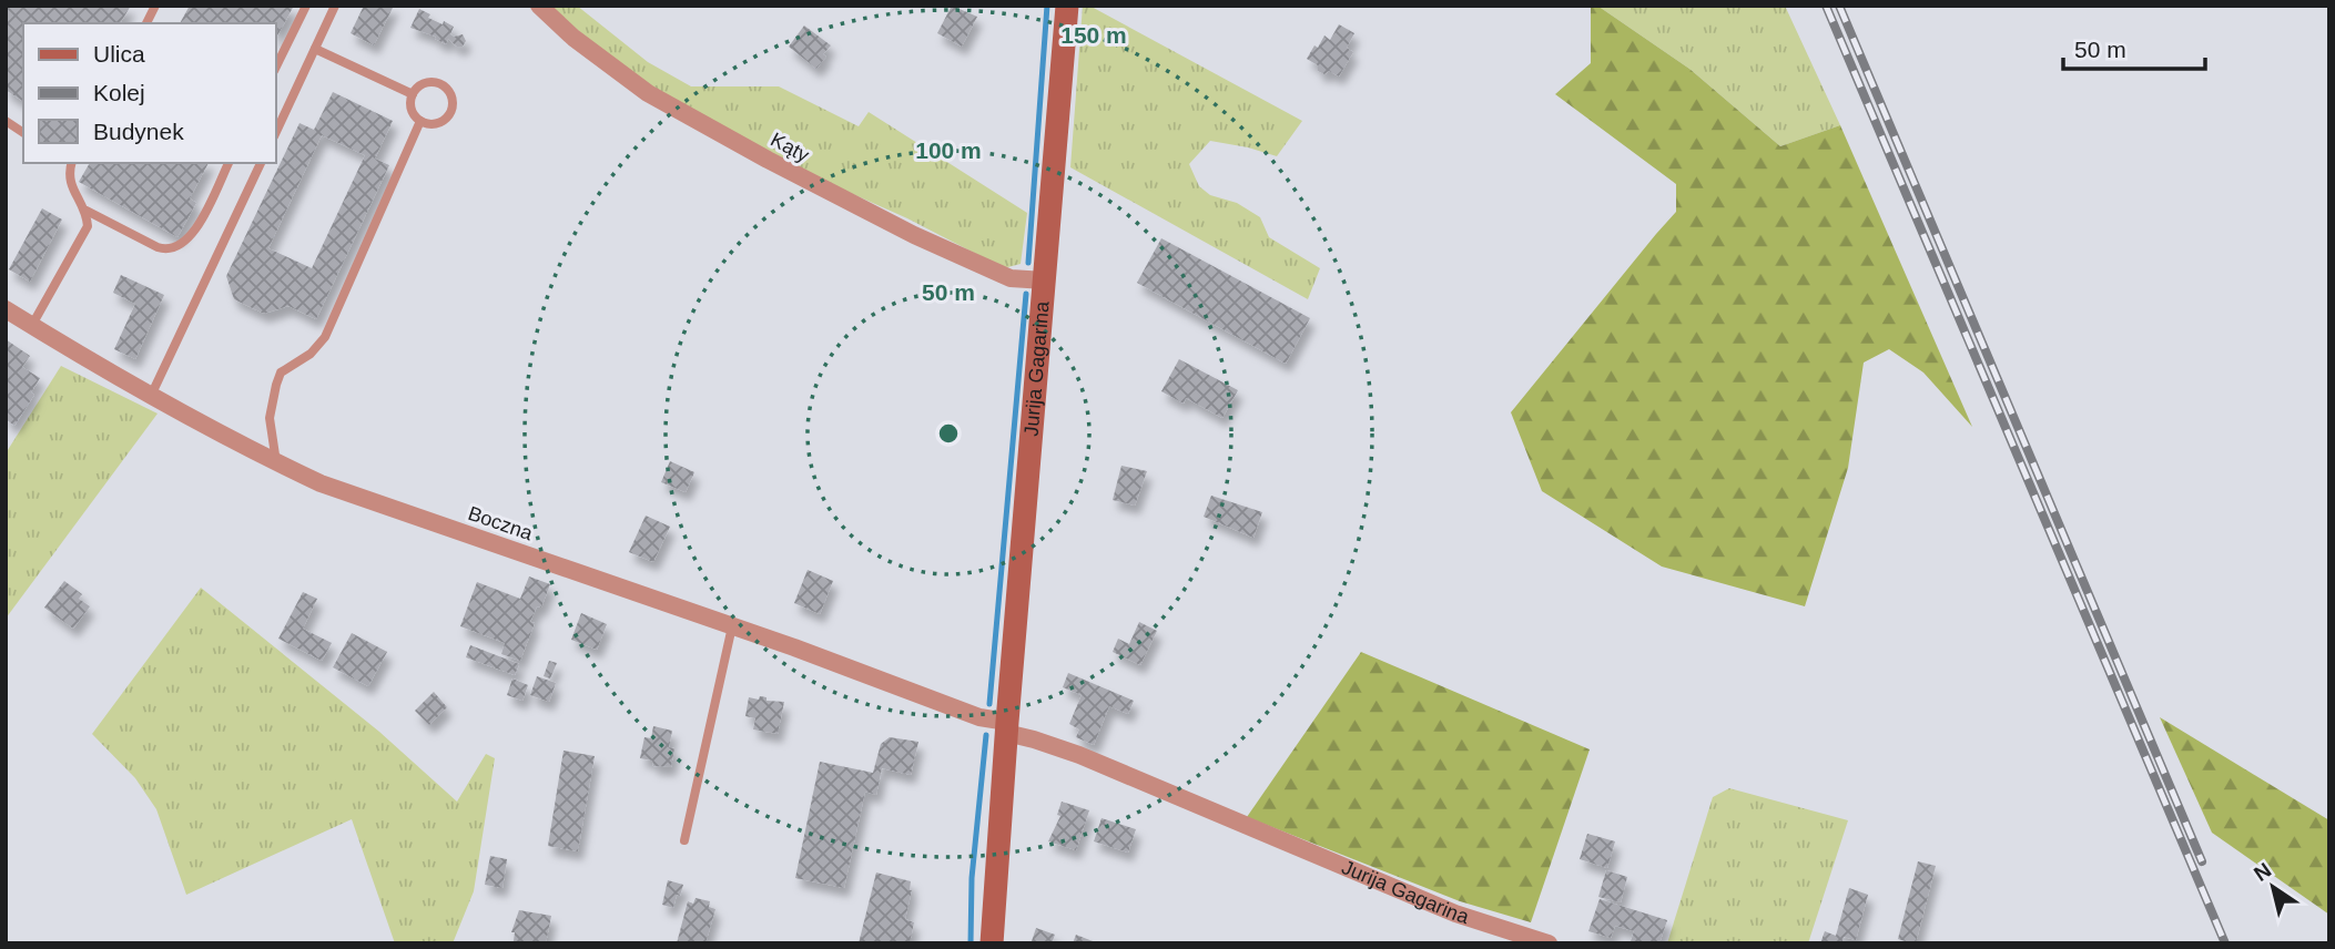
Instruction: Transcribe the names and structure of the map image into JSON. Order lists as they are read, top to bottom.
{
  "streets": {
    "street": ["Kąty", "Jurija Gagarina", "Boczna"]
  },
  "crossings": [
    ["Kąty", "Jurija Gagarina"],
    ["Jurija Gagarina", "Boczna"]
  ],
  "legend": ["Ulica", "Kolej", "Budynek"],
  "scale_bar": "50 m",
  "north": "top left",
  "rings": ["150 m", "100 m", "50 m"]
}
